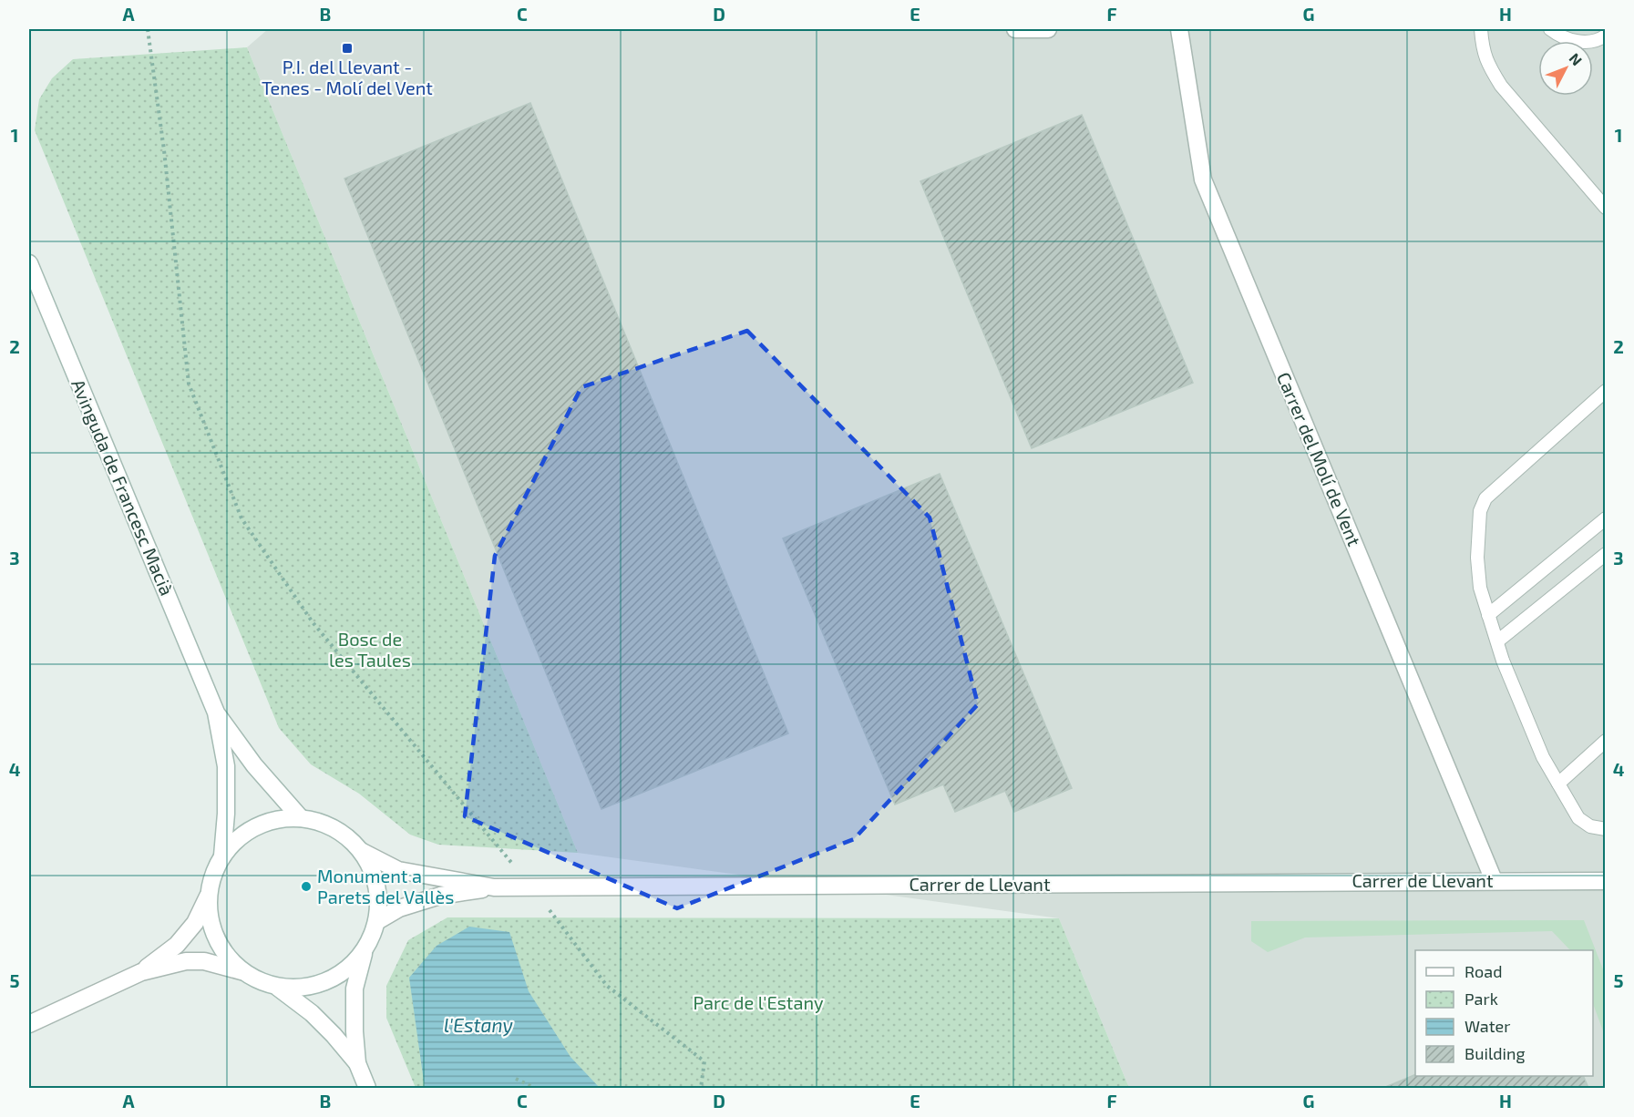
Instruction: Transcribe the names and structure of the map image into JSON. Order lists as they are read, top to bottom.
{
  "streets": {
    "street": ["Carrer del Molí de Vent", "Avinguda de Francesc Macià", "Carrer de Llevant"]
  },
  "crossings": [
    ["Carrer del Molí de Vent", "Carrer de Llevant"]
  ],
  "water": ["l'Estany"],
  "parks": ["Bosc de les Taules", "Parc de l'Estany"],
  "places": {
    "transit": ["P.I. del Llevant - Tenes - Molí del Vent"],
    "other": ["Monument a Parets del Vallès"]
  },
  "legend": [
    "Road",
    "Park",
    "Water",
    "Building"
  ],
  "north": "top right",
  "grid": {
    "columns": [
      "A",
      "B",
      "C",
      "D",
      "E",
      "F",
      "G",
      "H"
    ],
    "rows": [
      "1",
      "2",
      "3",
      "4",
      "5"
    ]
  }
}
